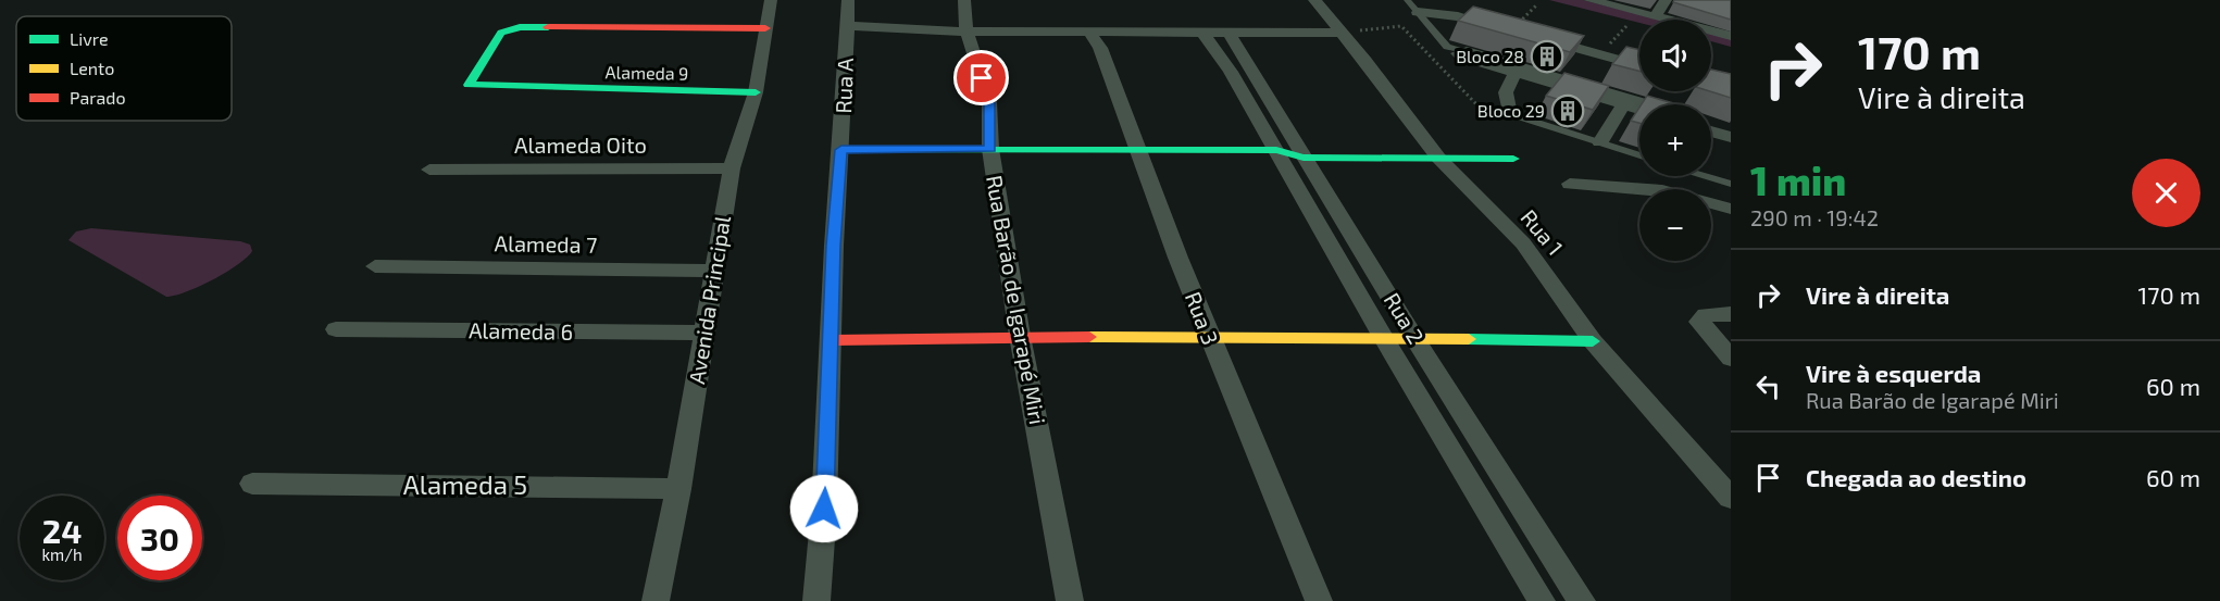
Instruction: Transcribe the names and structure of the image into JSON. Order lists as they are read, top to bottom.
{
  "streets": {
    "street": [
      "Alameda 9",
      "Rua A",
      "Alameda Oito",
      "Rua 1",
      "Alameda 7",
      "Avenida Principal",
      "Rua Barão de Igarapé Miri",
      "Rua 3",
      "Rua 2",
      "Alameda 6",
      "Alameda 5"
    ]
  },
  "crossings": [
    ["Alameda 9", "Avenida Principal"],
    ["Alameda Oito", "Avenida Principal"],
    ["Alameda 7", "Avenida Principal"],
    ["Avenida Principal", "Alameda 6"],
    ["Avenida Principal", "Alameda 5"]
  ],
  "places": {
    "building": ["Bloco 28", "Bloco 29"]
  },
  "legend": ["Livre", "Lento", "Parado"],
  "page": {
    "turn": ["170 m", "Vire à direita"],
    "map_buttons": ["+", "−"],
    "heading": ["1 min", "290 m · 19:42"],
    "list": [
      {
        "name": "Vire à direita",
        "value": "170 m"
      },
      {
        "name": "Vire à esquerda",
        "note": "Rua Barão de Igarapé Miri",
        "value": "60 m"
      },
      {
        "name": "Chegada ao destino",
        "value": "60 m"
      }
    ],
    "speed": "24 km/h",
    "limit": "30"
  }
}
